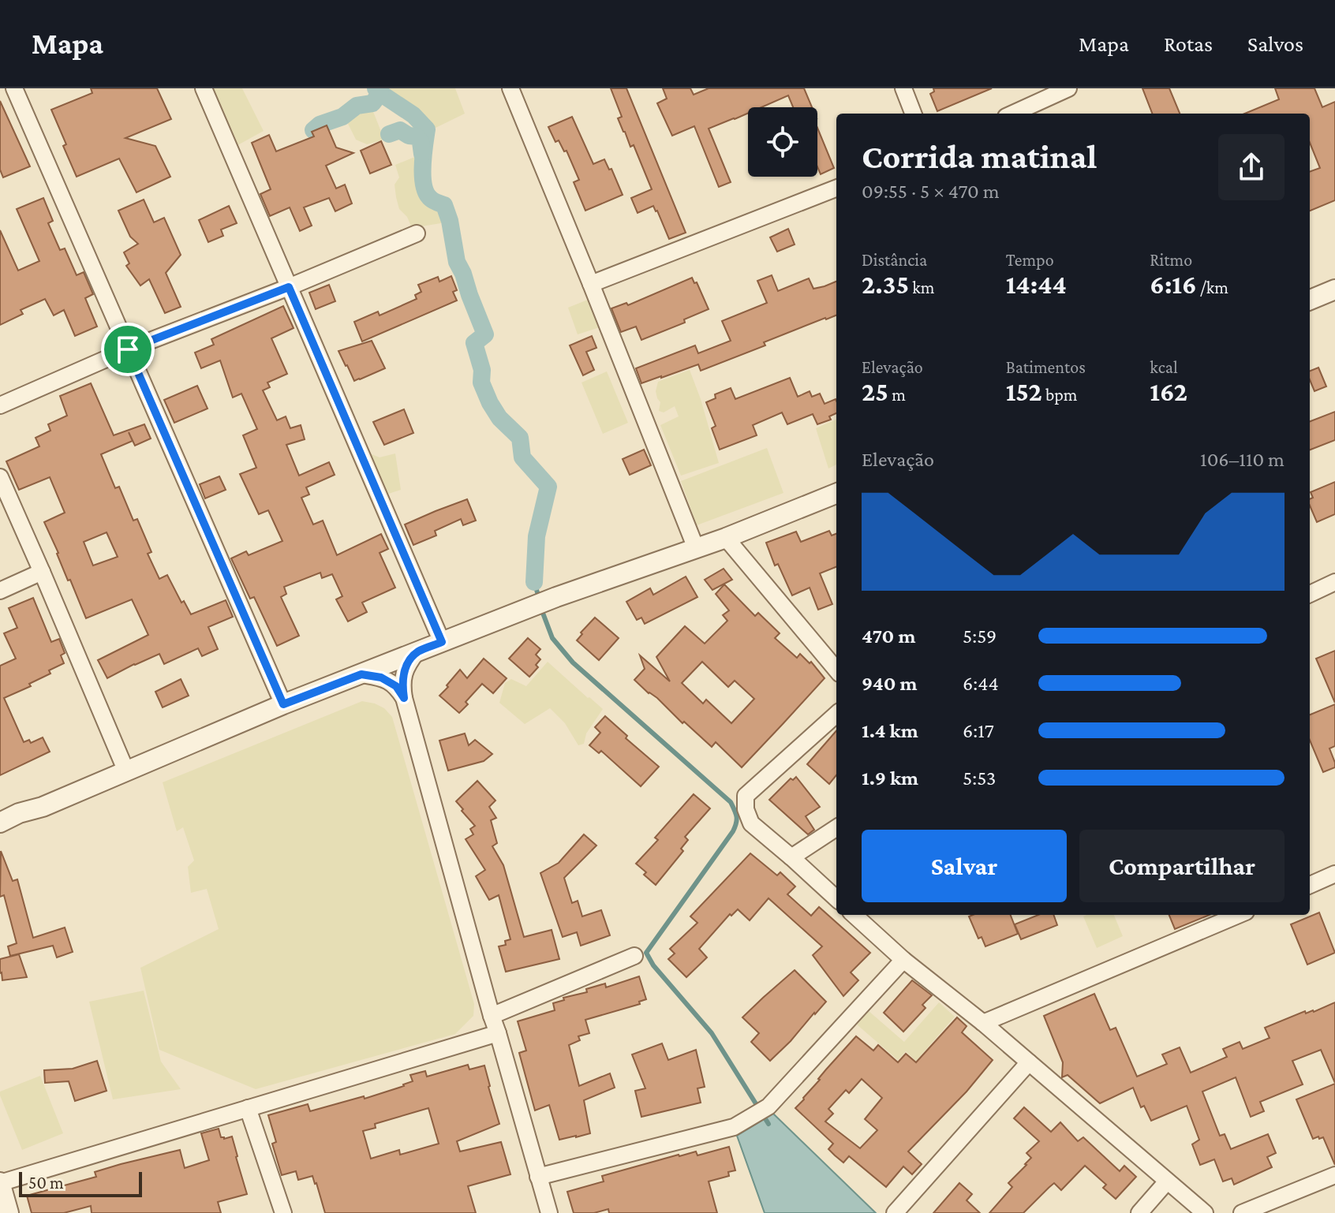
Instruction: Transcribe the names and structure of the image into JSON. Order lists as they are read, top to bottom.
{
  "scale_bar": "50 m",
  "page": {
    "header": "Mapa",
    "nav": ["Mapa", "Rotas", "Salvos"],
    "heading": ["Corrida matinal", "09:55 · 5 × 470 m"],
    "stats": [
      ["Distância", "2.35 km"],
      ["Tempo", "14:44"],
      ["Ritmo", "6:16 /km"],
      ["Elevação", "25 m"],
      ["Batimentos", "152 bpm"],
      ["kcal", "162"]
    ],
    "chart": ["Elevação", "106–110 m"],
    "list": [
      {
        "name": "470 m",
        "note": "5:59"
      },
      {
        "name": "940 m",
        "note": "6:44"
      },
      {
        "name": "1.4 km",
        "note": "6:17"
      },
      {
        "name": "1.9 km",
        "note": "5:53"
      }
    ],
    "buttons": ["Salvar", "Compartilhar"],
    "scale": "50 m"
  }
}
